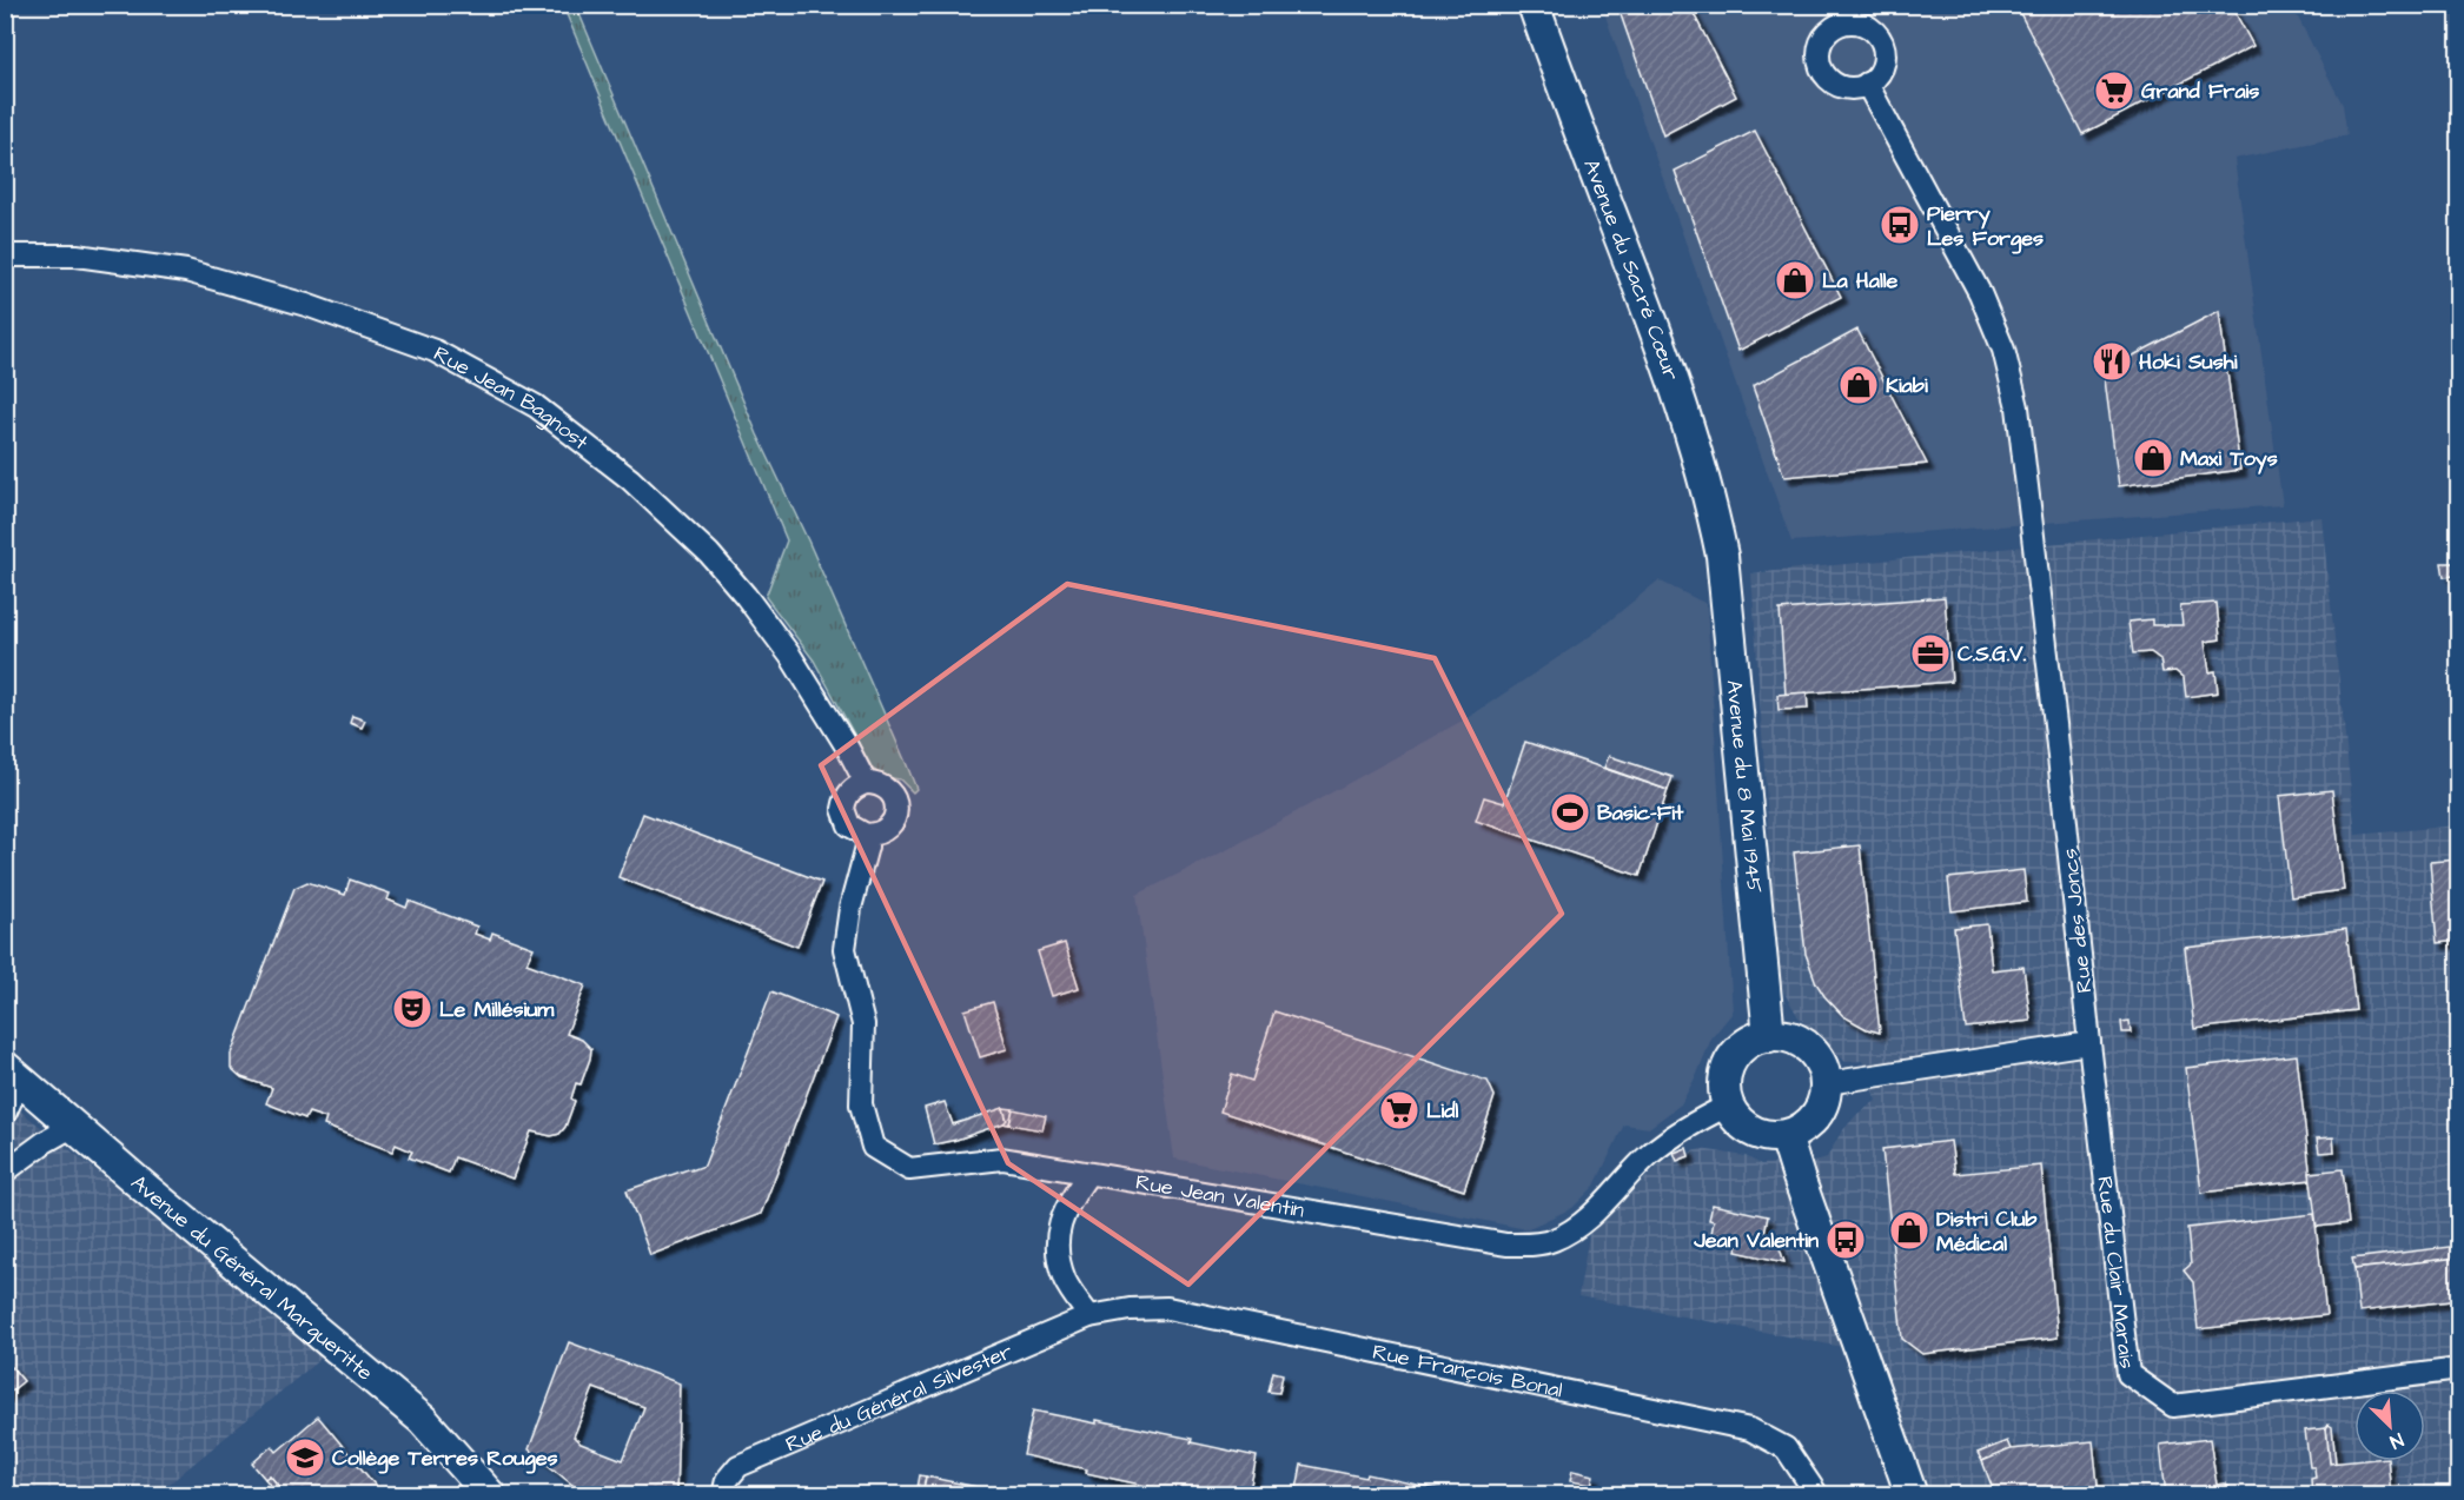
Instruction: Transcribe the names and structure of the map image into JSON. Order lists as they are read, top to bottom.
{
  "streets": {
    "main road": ["Avenue du Sacré Cœur", "Avenue du 8 Mai 1945", "Avenue du Général Margueritte"],
    "street": [
      "Rue Jean Bagnost",
      "Rue des Joncs",
      "Rue Jean Valentin",
      "Rue du Clair Marais",
      "Rue François Bonal",
      "Rue du Général Silvester"
    ]
  },
  "crossings": [
    ["Avenue du Sacré Cœur", "Avenue du 8 Mai 1945"],
    ["Rue Jean Bagnost", "Rue Jean Valentin"],
    ["Avenue du 8 Mai 1945", "Rue Jean Valentin"],
    ["Rue des Joncs", "Rue du Clair Marais"],
    ["Rue François Bonal", "Rue du Général Silvester"]
  ],
  "places": {
    "supermarket": ["Grand Frais", "Lidl"],
    "bus stop": ["Pierry Les Forges", "Jean Valentin"],
    "shop": [
      "La Halle",
      "Kiabi",
      "Maxi Toys",
      "Distri Club Médical"
    ],
    "restaurant": ["Hoki Sushi"],
    "office": ["C.S.G.V."],
    "sports": ["Basic-Fit"],
    "theatre": ["Le Millésium"],
    "school or university": ["Collège Terres Rouges"]
  },
  "north": "bottom right"
}
